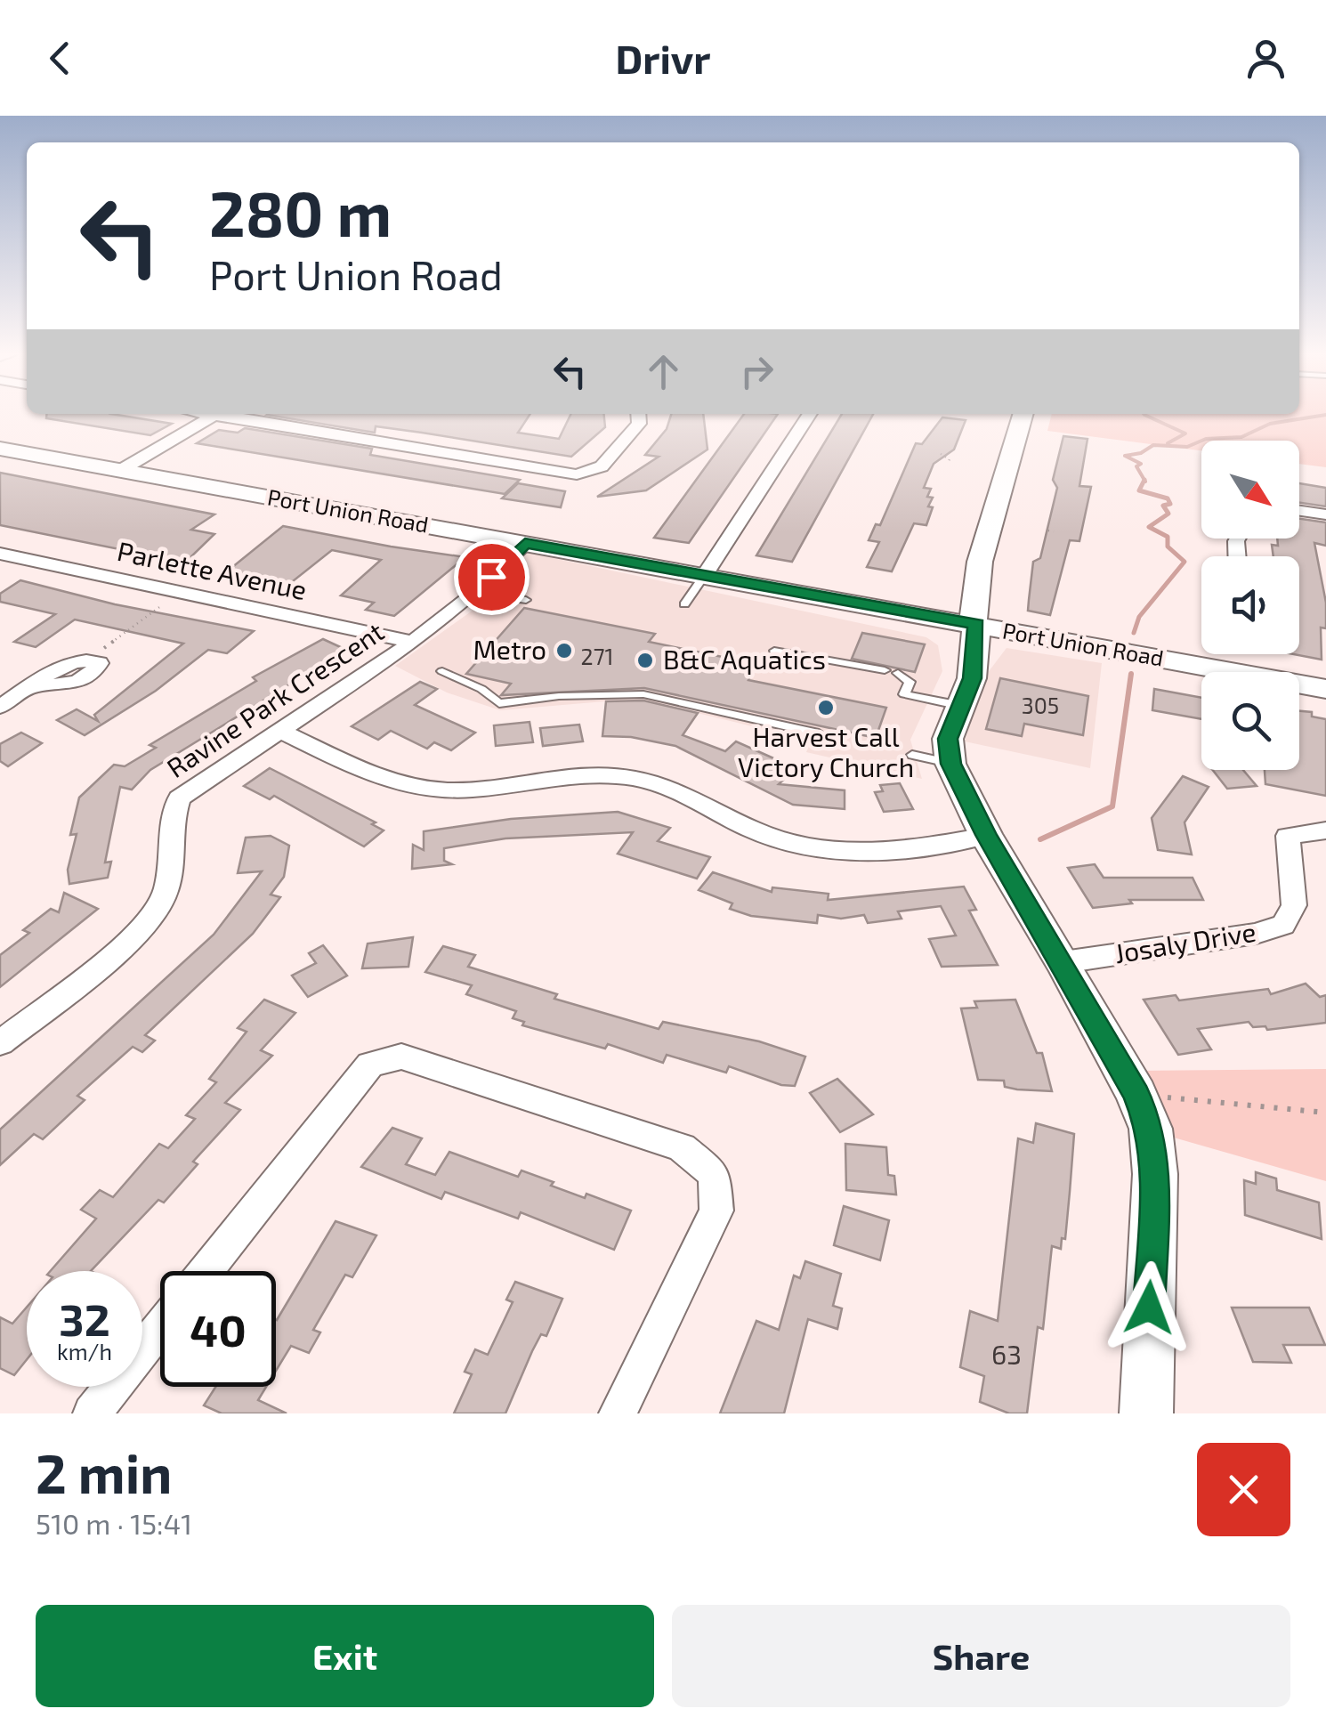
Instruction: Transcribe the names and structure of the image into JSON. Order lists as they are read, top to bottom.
{
  "streets": {
    "main road": ["Port Union Road"],
    "street": ["Parlette Avenue", "Ravine Park Crescent", "Josaly Drive"]
  },
  "crossings": [
    ["Port Union Road", "Ravine Park Crescent"],
    ["Parlette Avenue", "Ravine Park Crescent"]
  ],
  "places": ["Metro", "B&C Aquatics", "Harvest Call Victory Church"],
  "house_numbers": ["271", "305", "63"],
  "north": "bottom right",
  "page": {
    "header": "Drivr",
    "turn": ["280 m", "Port Union Road"],
    "speed": "32 km/h",
    "limit": "40",
    "heading": ["2 min", "510 m · 15:41"],
    "buttons": ["Exit", "Share"]
  }
}
